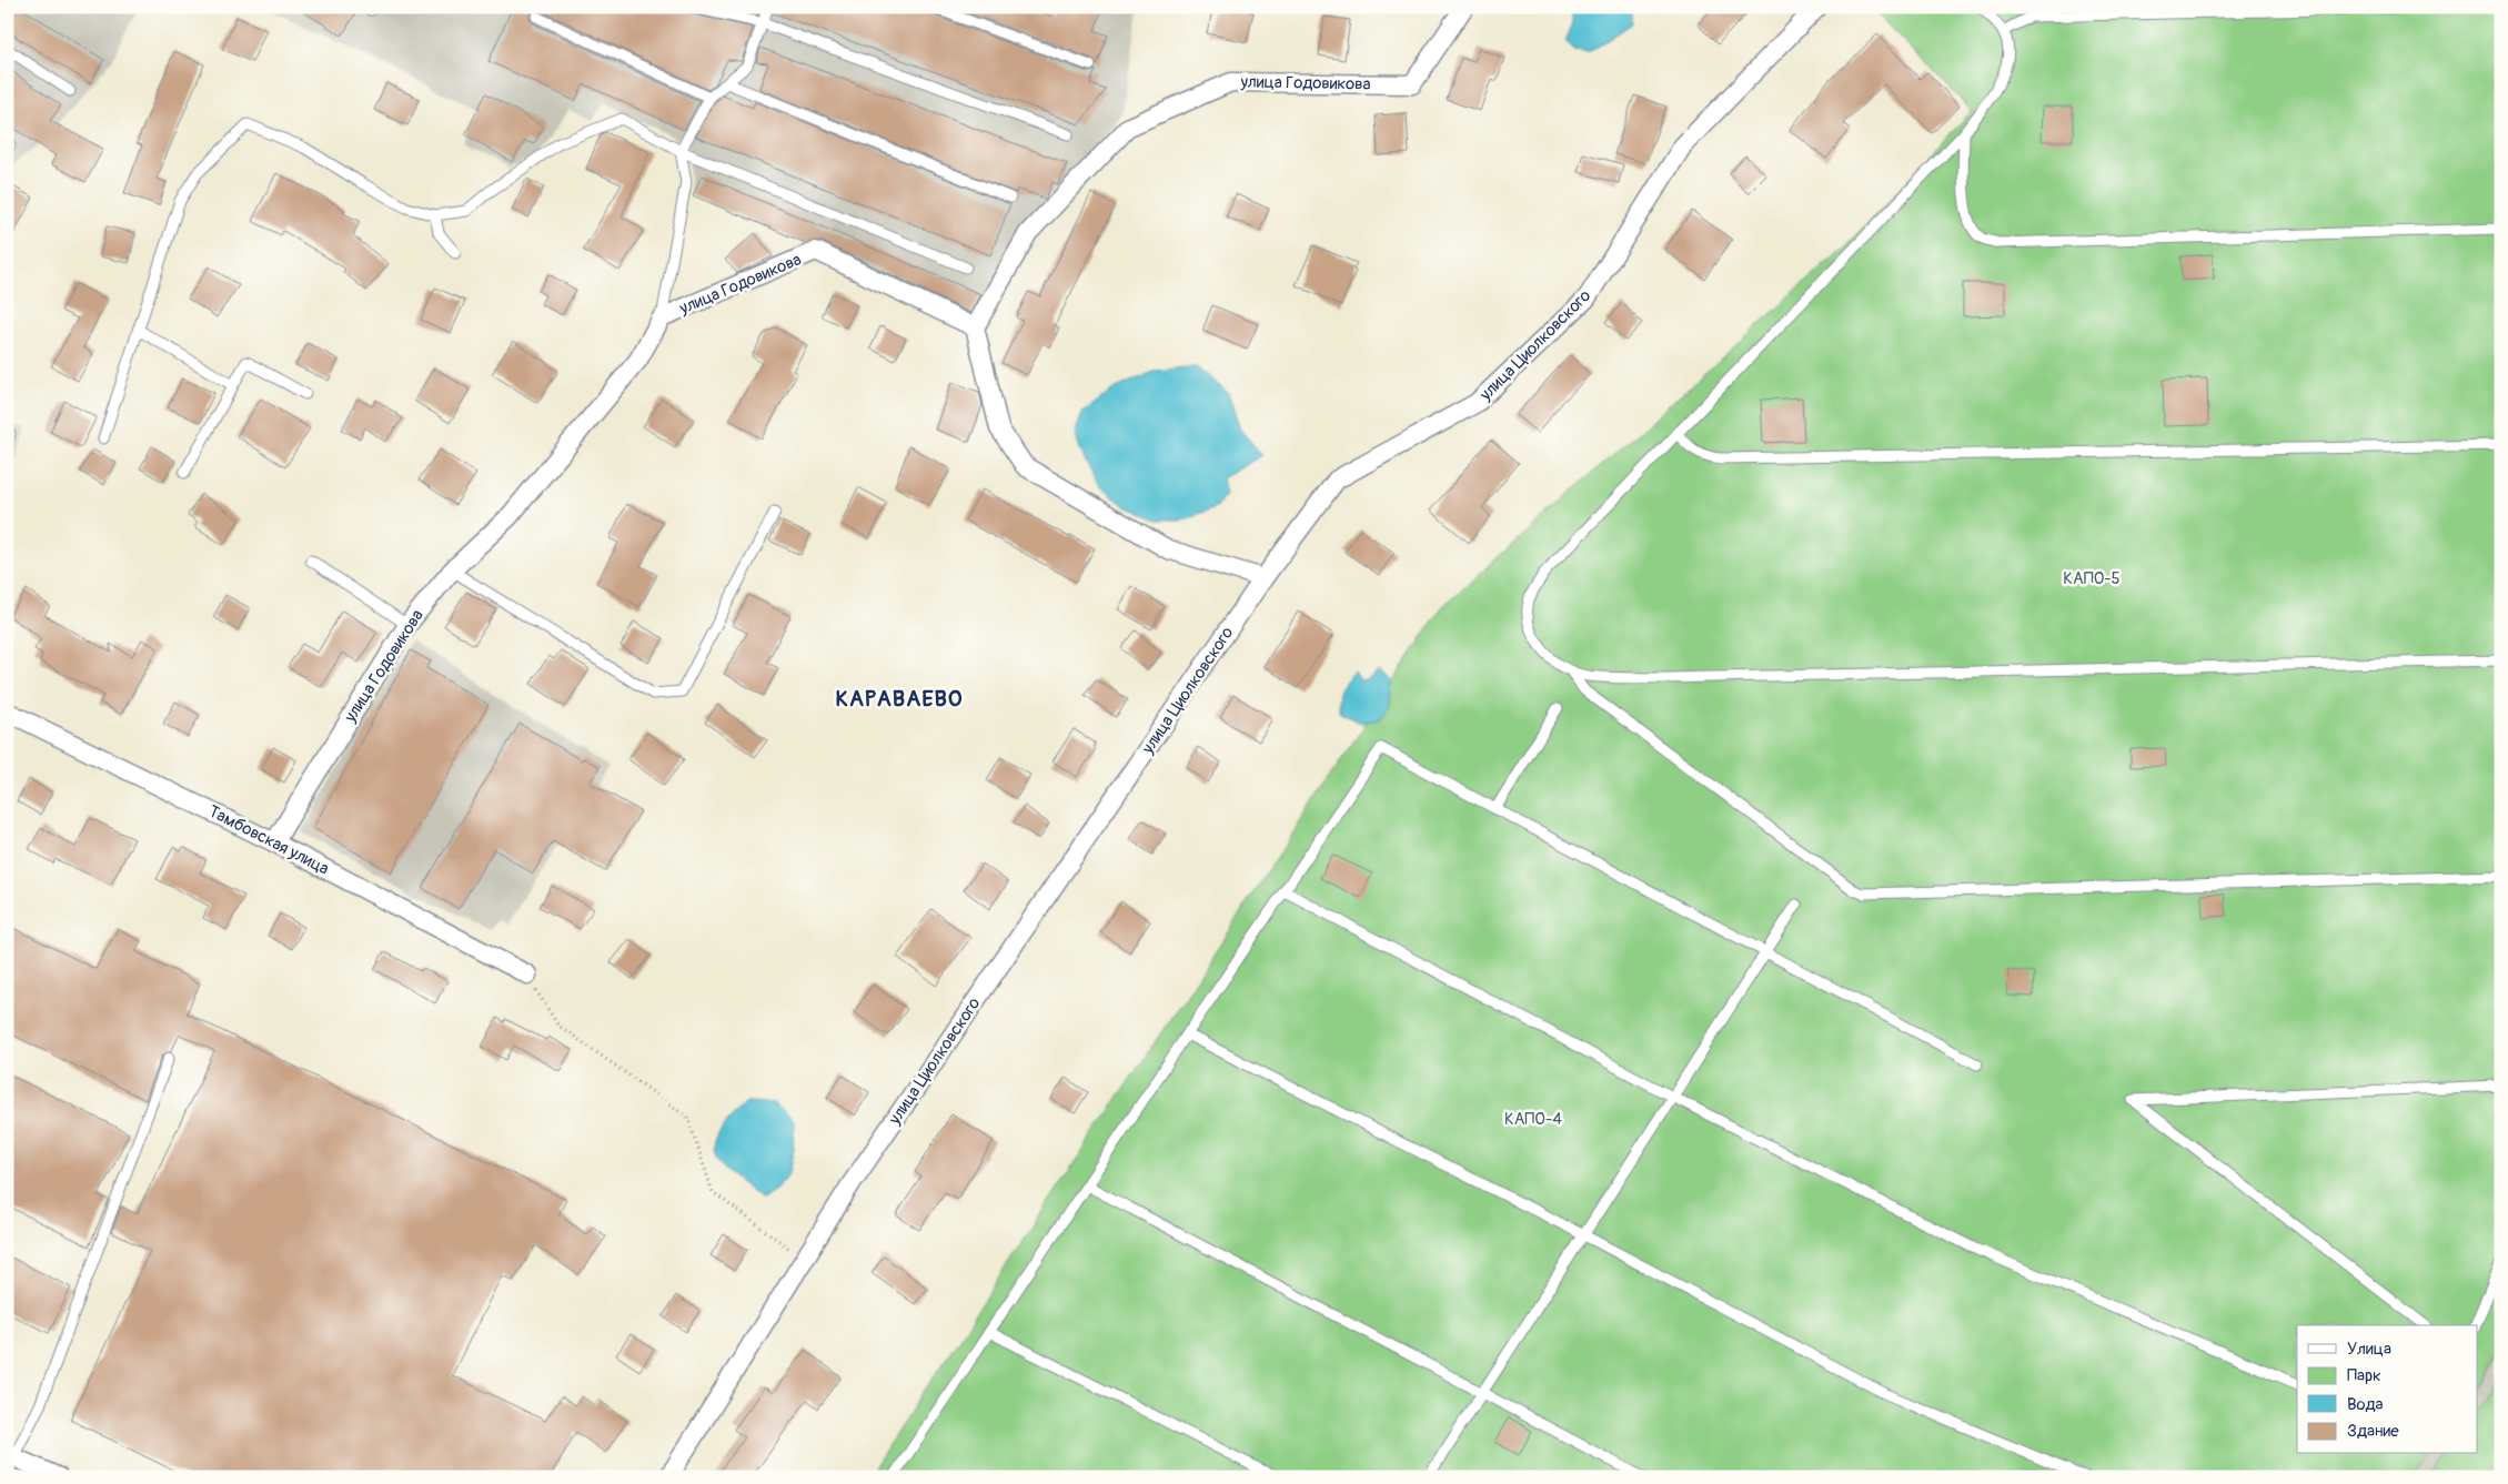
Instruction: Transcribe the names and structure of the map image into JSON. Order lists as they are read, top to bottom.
{
  "streets": {
    "street": ["улица Годовикова", "улица Циолковского", "Тамбовская улица"]
  },
  "crossings": [
    ["улица Годовикова", "Тамбовская улица"]
  ],
  "districts": ["КАРАВАЕВО"],
  "parks": ["КАПО-5", "КАПО-4"],
  "legend": [
    "Улица",
    "Парк",
    "Вода",
    "Здание"
  ]
}
